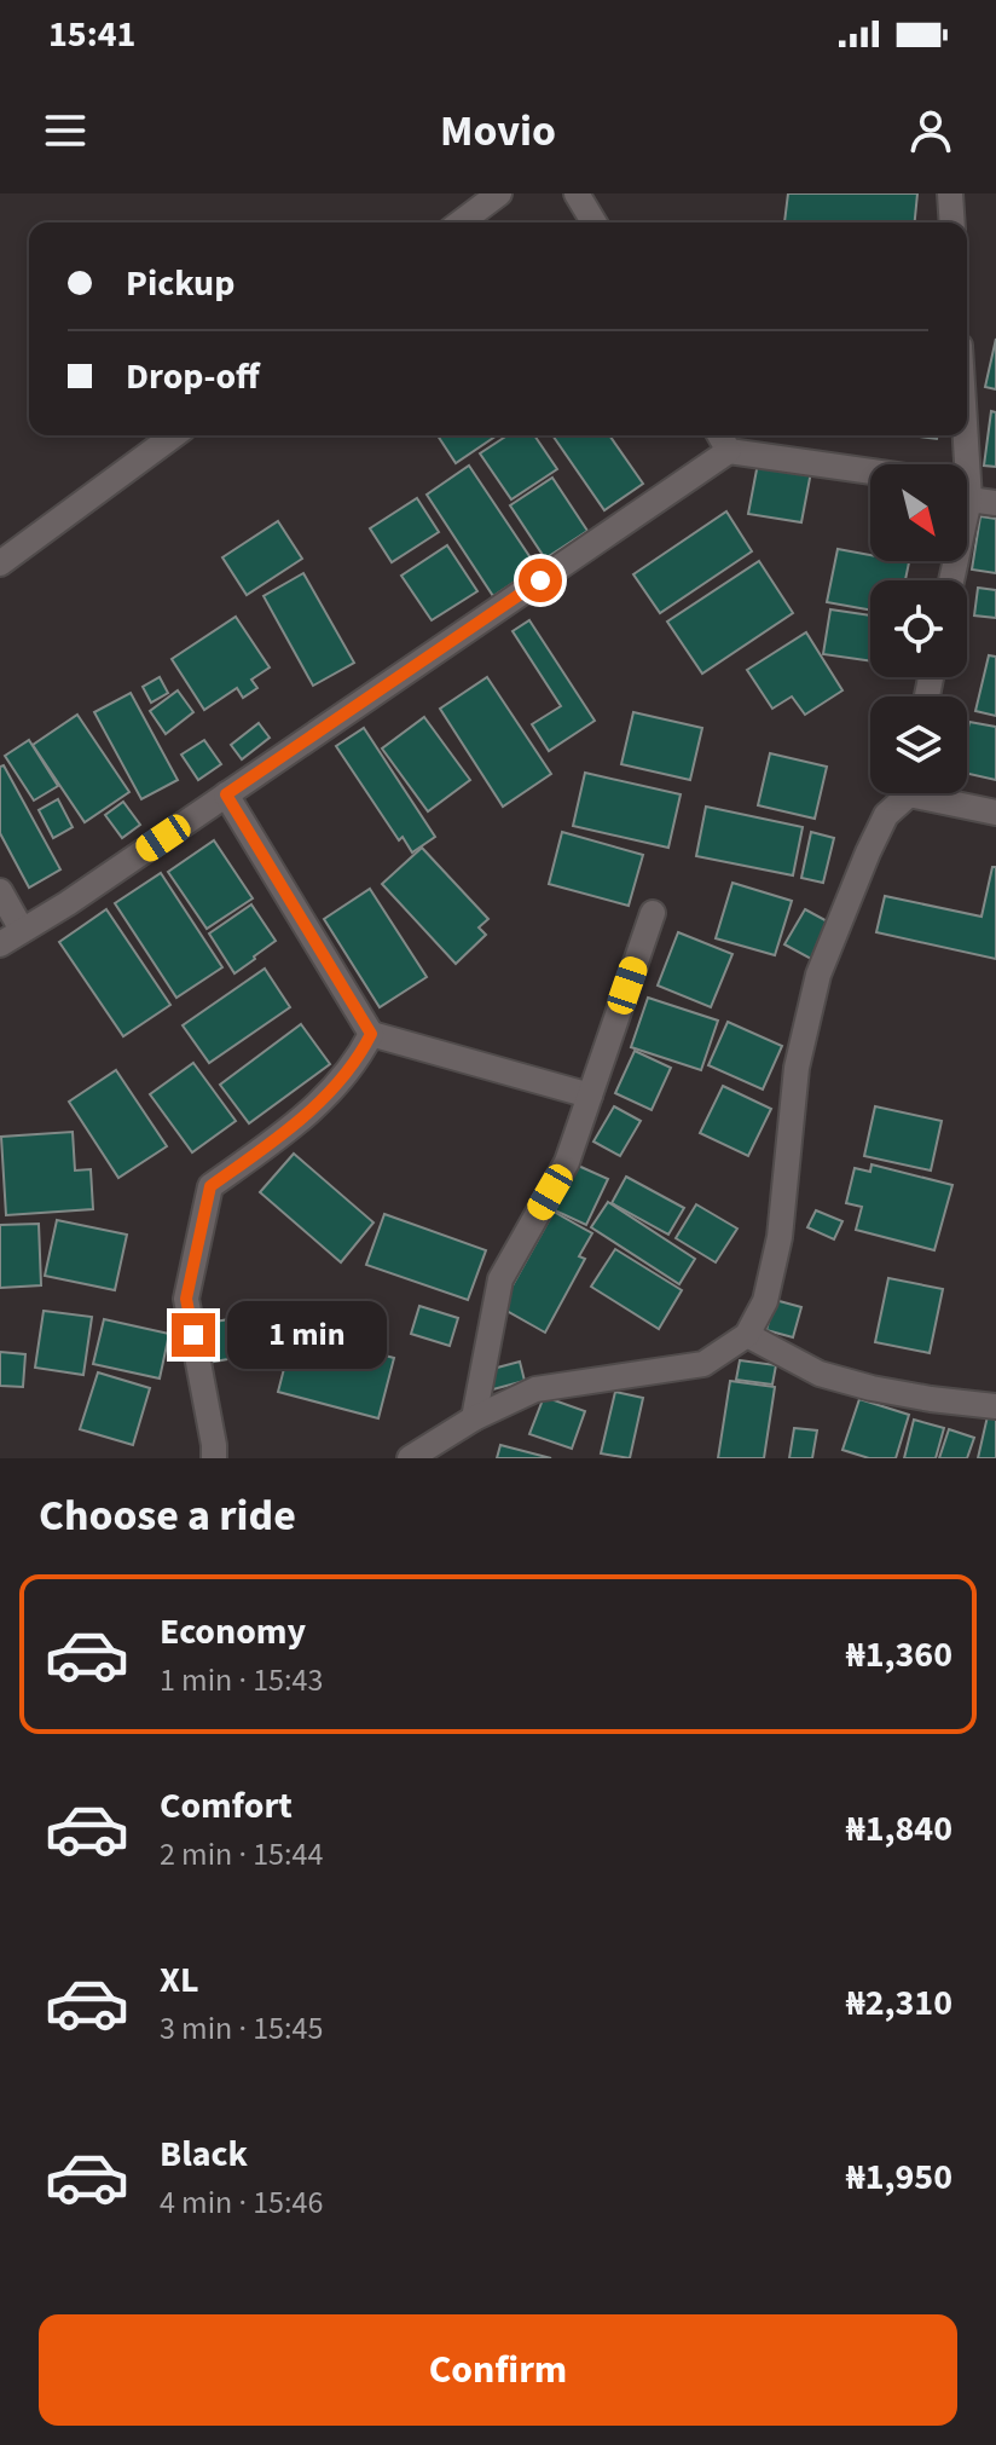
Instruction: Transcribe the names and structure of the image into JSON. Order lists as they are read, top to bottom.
{
  "north": "bottom right",
  "page": {
    "status": "15:41",
    "header": "Movio",
    "banner": ["Pickup", "Drop-off"],
    "bubble": "1 min",
    "heading": "Choose a ride",
    "list": [
      {
        "name": "Economy",
        "note": "1 min · 15:43",
        "value": "₦1,360"
      },
      {
        "name": "Comfort",
        "note": "2 min · 15:44",
        "value": "₦1,840"
      },
      {
        "name": "XL",
        "note": "3 min · 15:45",
        "value": "₦2,310"
      },
      {
        "name": "Black",
        "note": "4 min · 15:46",
        "value": "₦1,950"
      }
    ],
    "buttons": "Confirm"
  }
}
